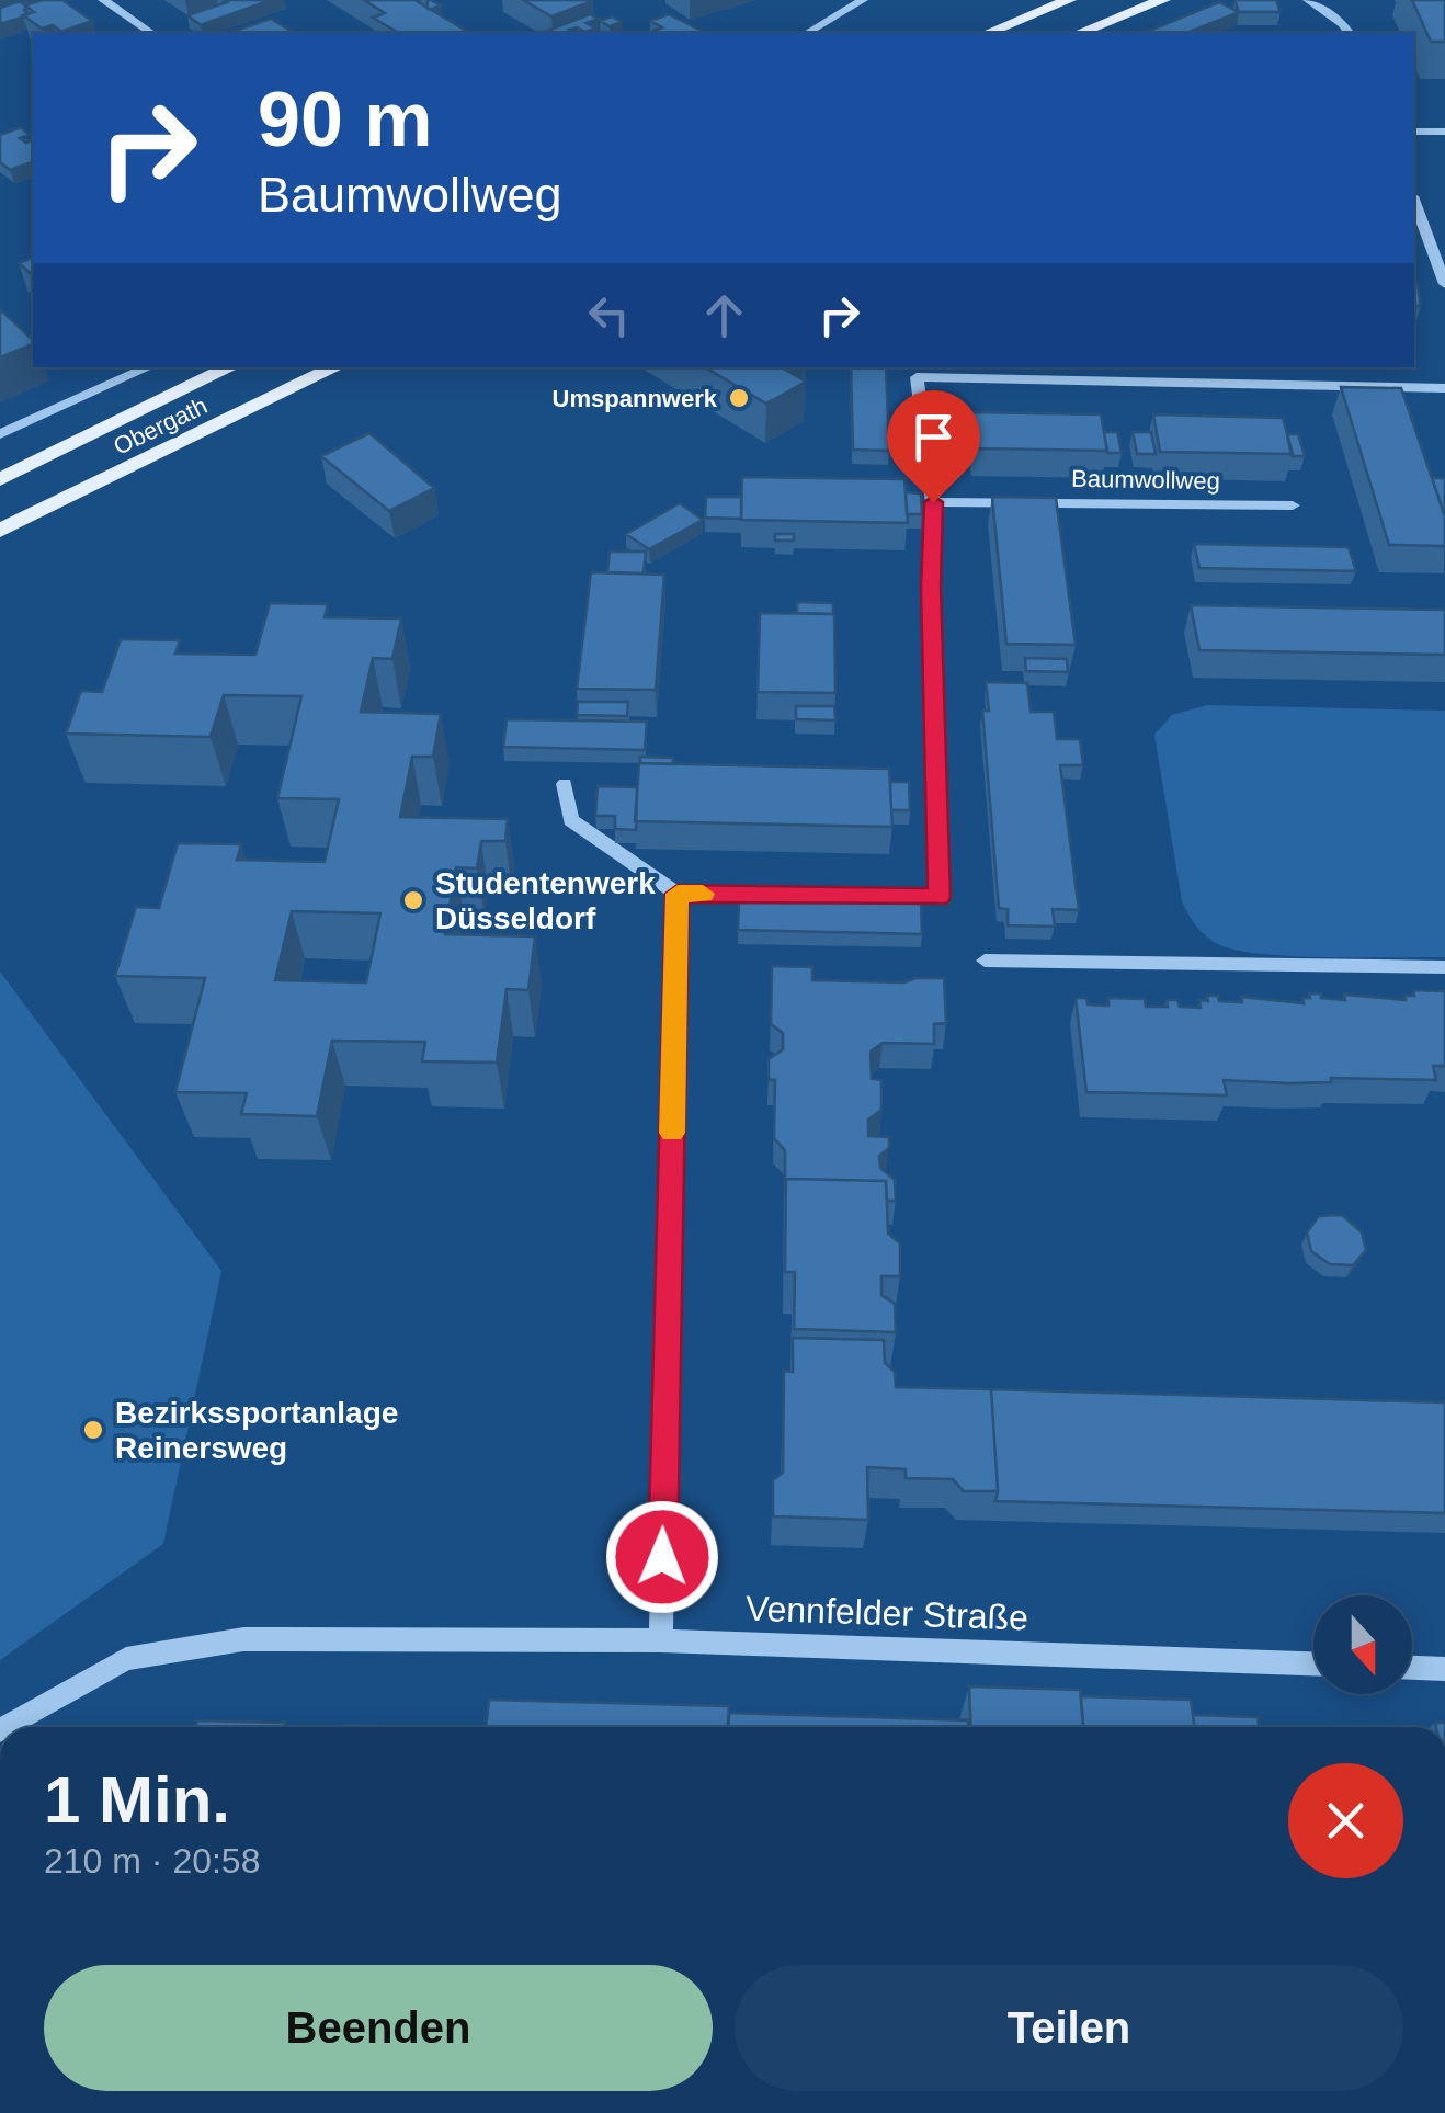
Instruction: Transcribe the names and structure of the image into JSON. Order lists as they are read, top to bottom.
{
  "streets": {
    "main road": ["Obergath"],
    "street": ["Baumwollweg", "Vennfelder Straße"]
  },
  "places": ["Umspannwerk", "Studentenwerk Düsseldorf", "Bezirkssportanlage Reinersweg"],
  "north": "bottom",
  "page": {
    "turn": ["90 m", "Baumwollweg"],
    "heading": ["1 Min.", "210 m · 20:58"],
    "buttons": ["Beenden", "Teilen"]
  }
}
